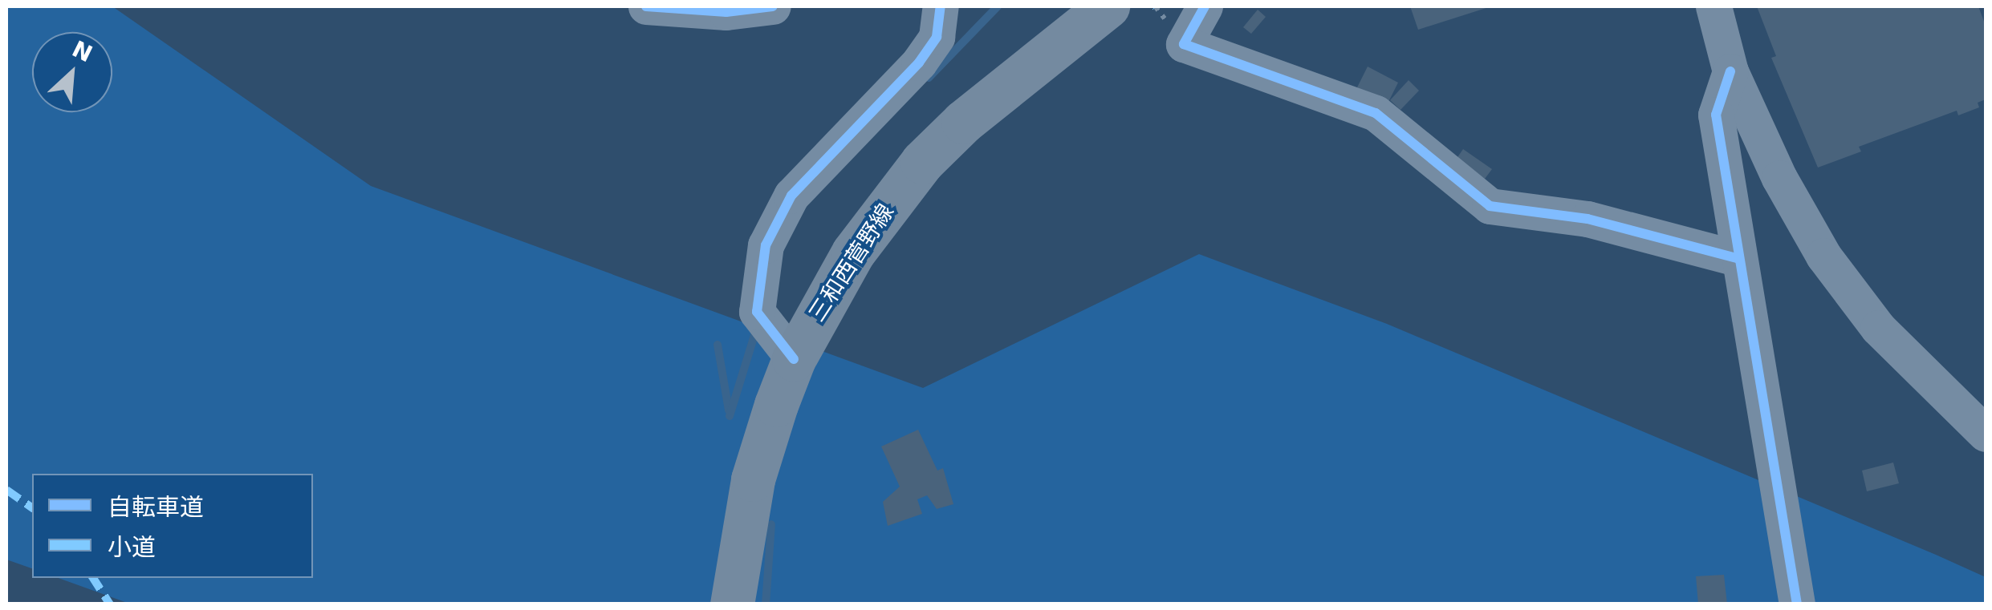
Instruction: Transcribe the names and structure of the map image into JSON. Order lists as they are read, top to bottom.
{
  "streets": {
    "main road": ["三和西菅野線"]
  },
  "legend": ["自転車道", "小道"],
  "north": "top right"
}
